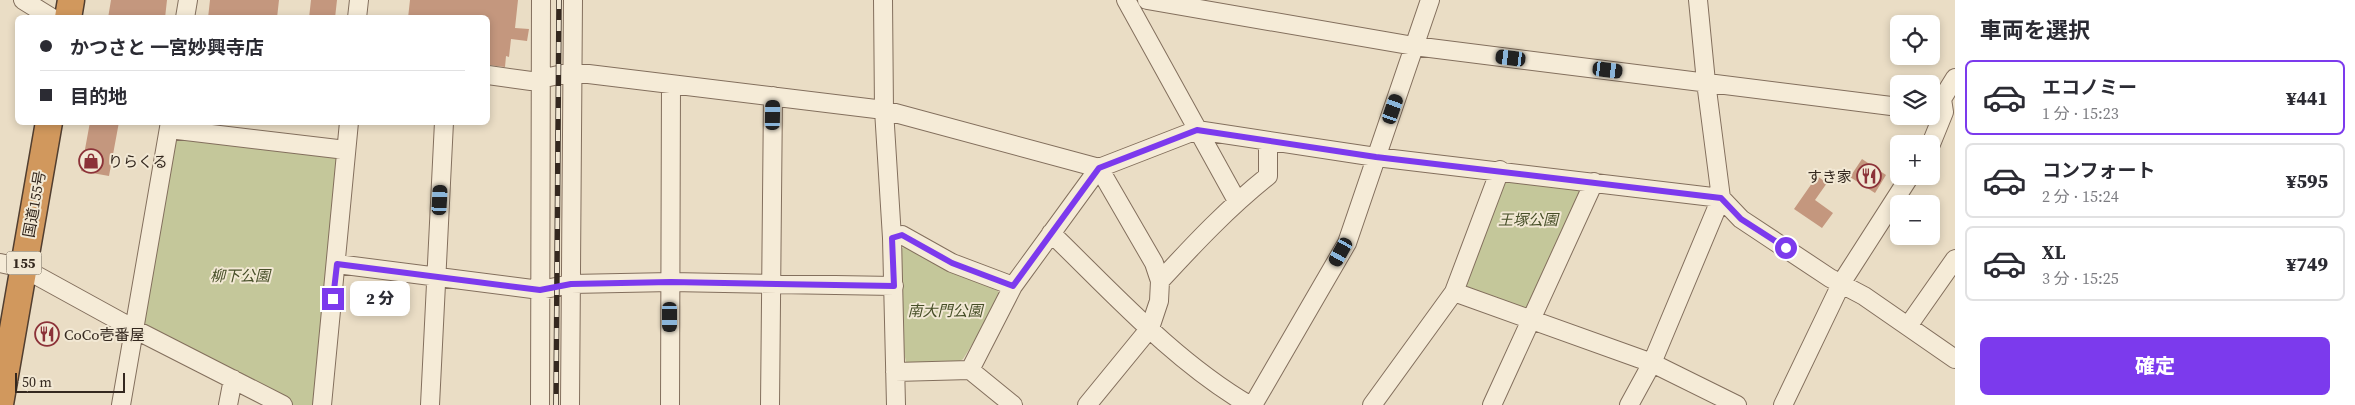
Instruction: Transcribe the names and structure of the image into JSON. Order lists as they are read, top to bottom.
{
  "streets": {
    "highway": ["国道155号", "155"]
  },
  "parks": ["王塚公園", "柳下公園", "南大門公園"],
  "places": {
    "shop": ["りらくる"],
    "restaurant": ["すき家", "CoCo壱番屋"]
  },
  "scale_bar": "50 m",
  "page": {
    "heading": "車両を選択",
    "map_buttons": ["+", "−"],
    "banner": ["かつさと 一宮妙興寺店", "目的地"],
    "list": [
      {
        "name": "エコノミー",
        "note": "1 分 · 15:23",
        "value": "¥441"
      },
      {
        "name": "コンフォート",
        "note": "2 分 · 15:24",
        "value": "¥595"
      },
      {
        "name": "XL",
        "note": "3 分 · 15:25",
        "value": "¥749"
      }
    ],
    "bubble": "2 分",
    "buttons": "確定",
    "scale": "50 m"
  }
}
